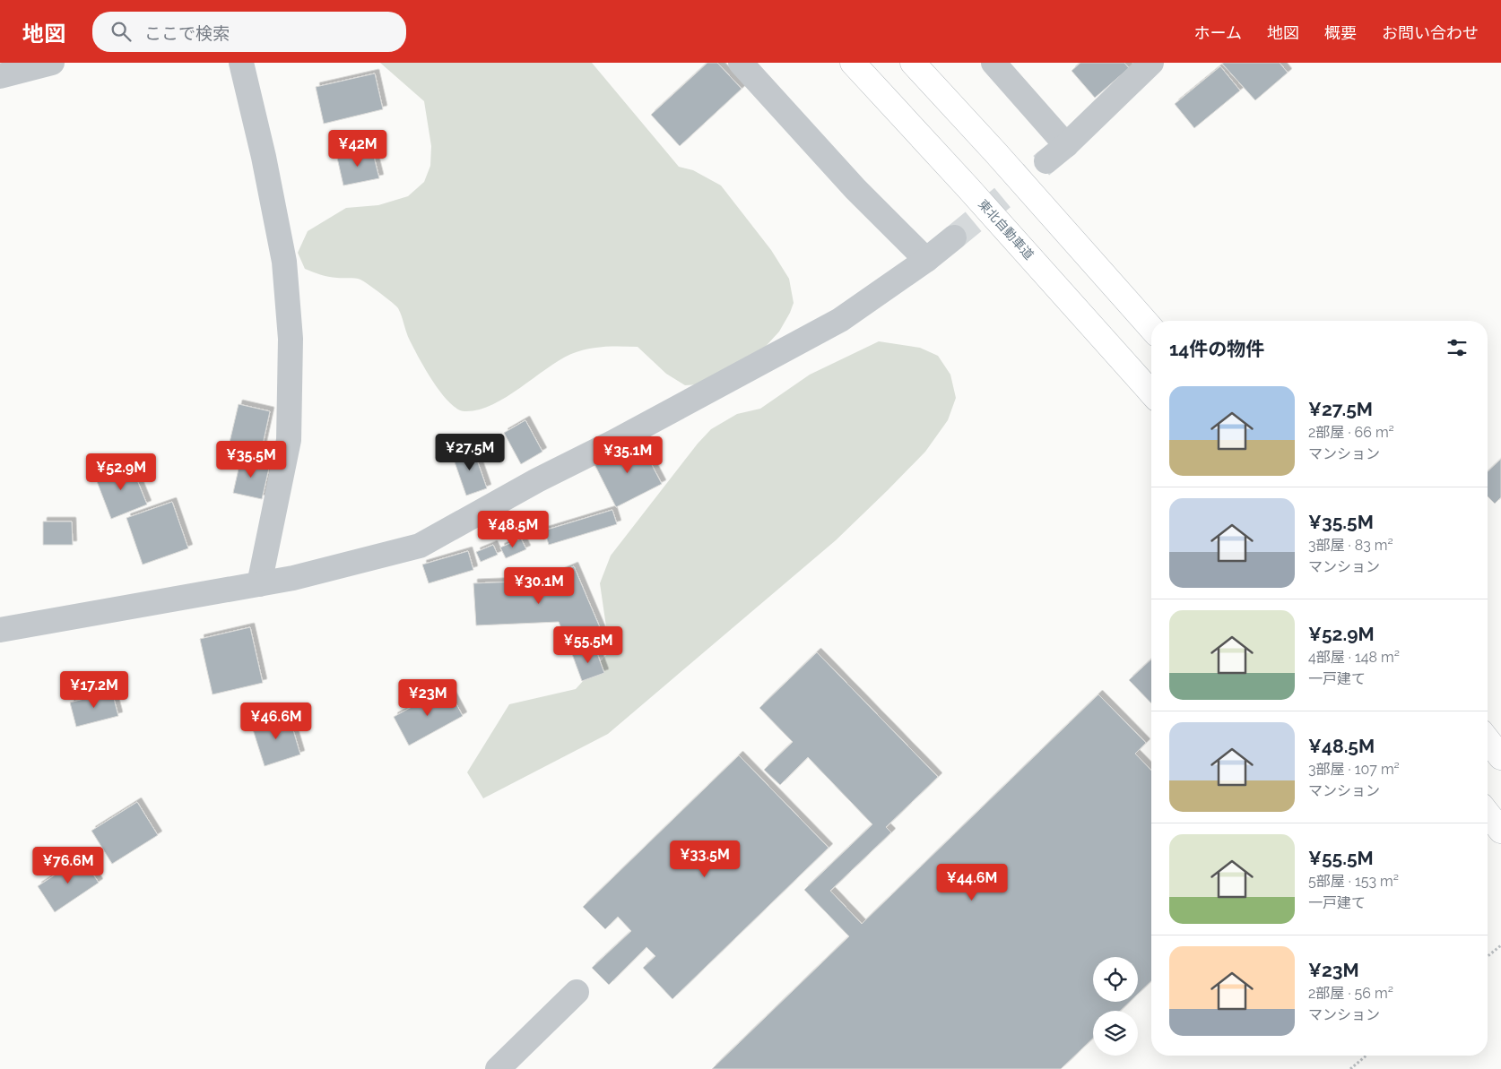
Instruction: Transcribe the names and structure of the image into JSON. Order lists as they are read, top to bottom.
{
  "streets": {
    "highway": ["東北自動車道"]
  },
  "page": {
    "header": "地図",
    "search": "ここで検索",
    "nav": [
      "ホーム",
      "地図",
      "概要",
      "お問い合わせ"
    ],
    "price": [
      "¥42M",
      "¥27.5M",
      "¥35.1M",
      "¥35.5M",
      "¥52.9M",
      "¥48.5M",
      "¥30.1M",
      "¥55.5M",
      "¥17.2M",
      "¥23M",
      "¥46.6M",
      "¥33.5M",
      "¥76.6M",
      "¥44.6M"
    ],
    "heading": "14件の物件",
    "list": [
      {
        "name": "¥27.5M",
        "note": "2部屋 · 66 m² · マンション"
      },
      {
        "name": "¥35.5M",
        "note": "3部屋 · 83 m² · マンション"
      },
      {
        "name": "¥52.9M",
        "note": "4部屋 · 148 m² · 一戸建て"
      },
      {
        "name": "¥48.5M",
        "note": "3部屋 · 107 m² · マンション"
      },
      {
        "name": "¥55.5M",
        "note": "5部屋 · 153 m² · 一戸建て"
      },
      {
        "name": "¥23M",
        "note": "2部屋 · 56 m² · マンション"
      }
    ]
  }
}
